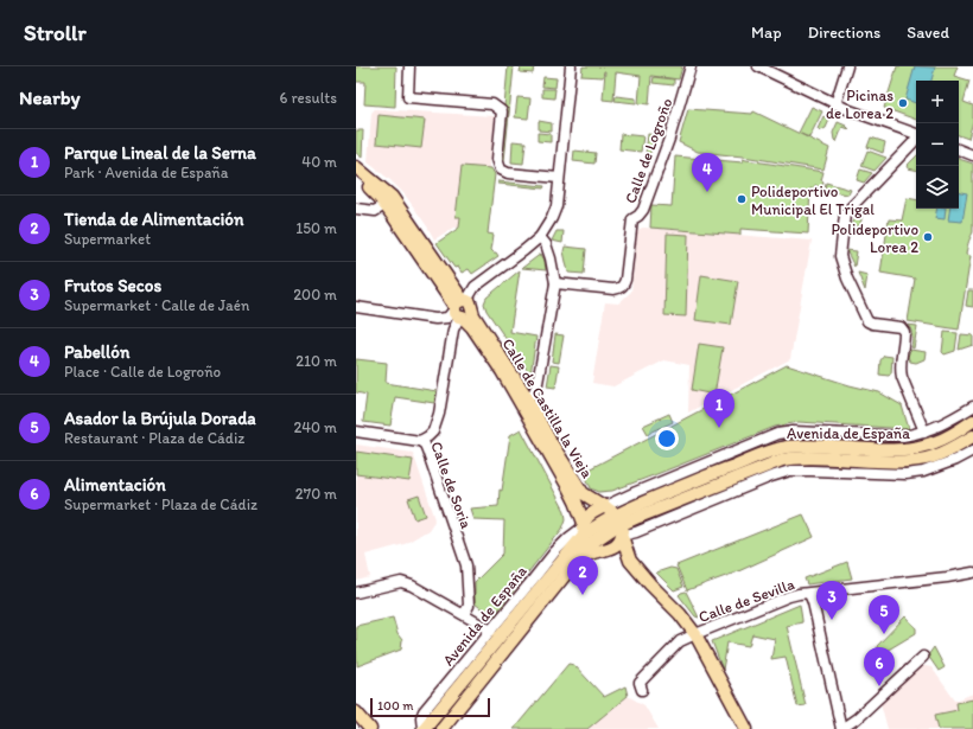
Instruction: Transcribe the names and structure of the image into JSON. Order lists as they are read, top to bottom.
{
  "streets": {
    "main road": ["Calle de Castilla la Vieja", "Avenida de España"],
    "street": ["Calle de Logroño", "Calle de Soria", "Calle de Sevilla"]
  },
  "crossings": [
    ["Calle de Castilla la Vieja", "Avenida de España"],
    ["Calle de Castilla la Vieja", "Calle de Soria"]
  ],
  "places": ["Picinas de Lorea 2", "Polideportivo Municipal El Trigal", "Polideportivo Lorea 2"],
  "scale_bar": "100 m",
  "page": {
    "header": "Strollr",
    "nav": ["Map", "Directions", "Saved"],
    "heading": ["Nearby", "6 results"],
    "map_buttons": ["+", "−"],
    "list": [
      {
        "mark": "1",
        "name": "Parque Lineal de la Serna",
        "note": "Park · Avenida de España",
        "value": "40 m"
      },
      {
        "mark": "2",
        "name": "Tienda de Alimentación",
        "note": "Supermarket",
        "value": "150 m"
      },
      {
        "mark": "3",
        "name": "Frutos Secos",
        "note": "Supermarket · Calle de Jaén",
        "value": "200 m"
      },
      {
        "mark": "4",
        "name": "Pabellón",
        "note": "Place · Calle de Logroño",
        "value": "210 m"
      },
      {
        "mark": "5",
        "name": "Asador la Brújula Dorada",
        "note": "Restaurant · Plaza de Cádiz",
        "value": "240 m"
      },
      {
        "mark": "6",
        "name": "Alimentación",
        "note": "Supermarket · Plaza de Cádiz",
        "value": "270 m"
      }
    ],
    "pins": [
      "4",
      "1",
      "2",
      "3",
      "5",
      "6"
    ],
    "scale": "100 m"
  }
}
